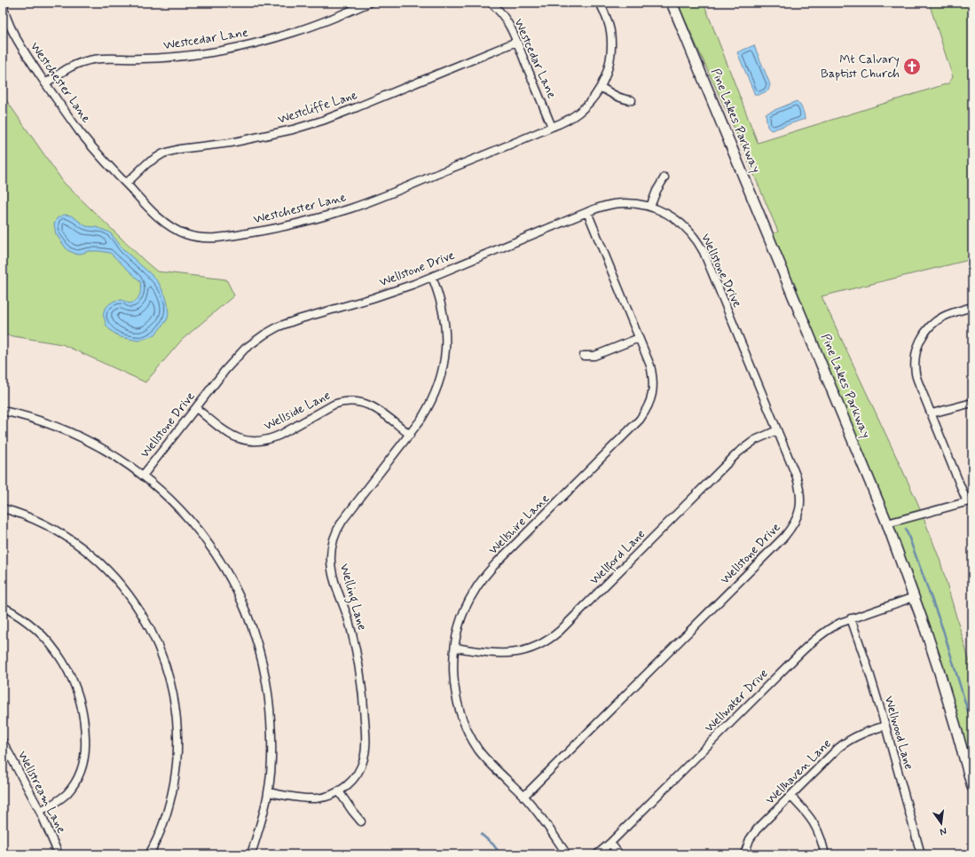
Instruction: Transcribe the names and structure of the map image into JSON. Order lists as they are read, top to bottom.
{
  "streets": {
    "street": [
      "Westcedar Lane",
      "Westchester Lane",
      "Westcliffe Lane",
      "Pine Lakes Parkway",
      "Wellstone Drive",
      "Wellside Lane",
      "Wellshire Lane",
      "Wellford Lane",
      "Welling Lane",
      "Wellwater Drive",
      "Wellwood Lane",
      "Wellhaven Lane",
      "Wellstream Lane"
    ]
  },
  "crossings": [
    ["Westcedar Lane", "Westchester Lane"],
    ["Westcedar Lane", "Westcliffe Lane"],
    ["Westchester Lane", "Westcliffe Lane"],
    ["Pine Lakes Parkway", "Wellwater Drive"],
    ["Wellstone Drive", "Wellside Lane"],
    ["Wellstone Drive", "Wellshire Lane"],
    ["Wellstone Drive", "Wellford Lane"],
    ["Wellstone Drive", "Welling Lane"],
    ["Wellside Lane", "Welling Lane"],
    ["Wellshire Lane", "Wellford Lane"],
    ["Wellwater Drive", "Wellwood Lane"],
    ["Wellwood Lane", "Wellhaven Lane"]
  ],
  "places": {
    "church": ["Mt Calvary Baptist Church"]
  },
  "north": "bottom"
}
